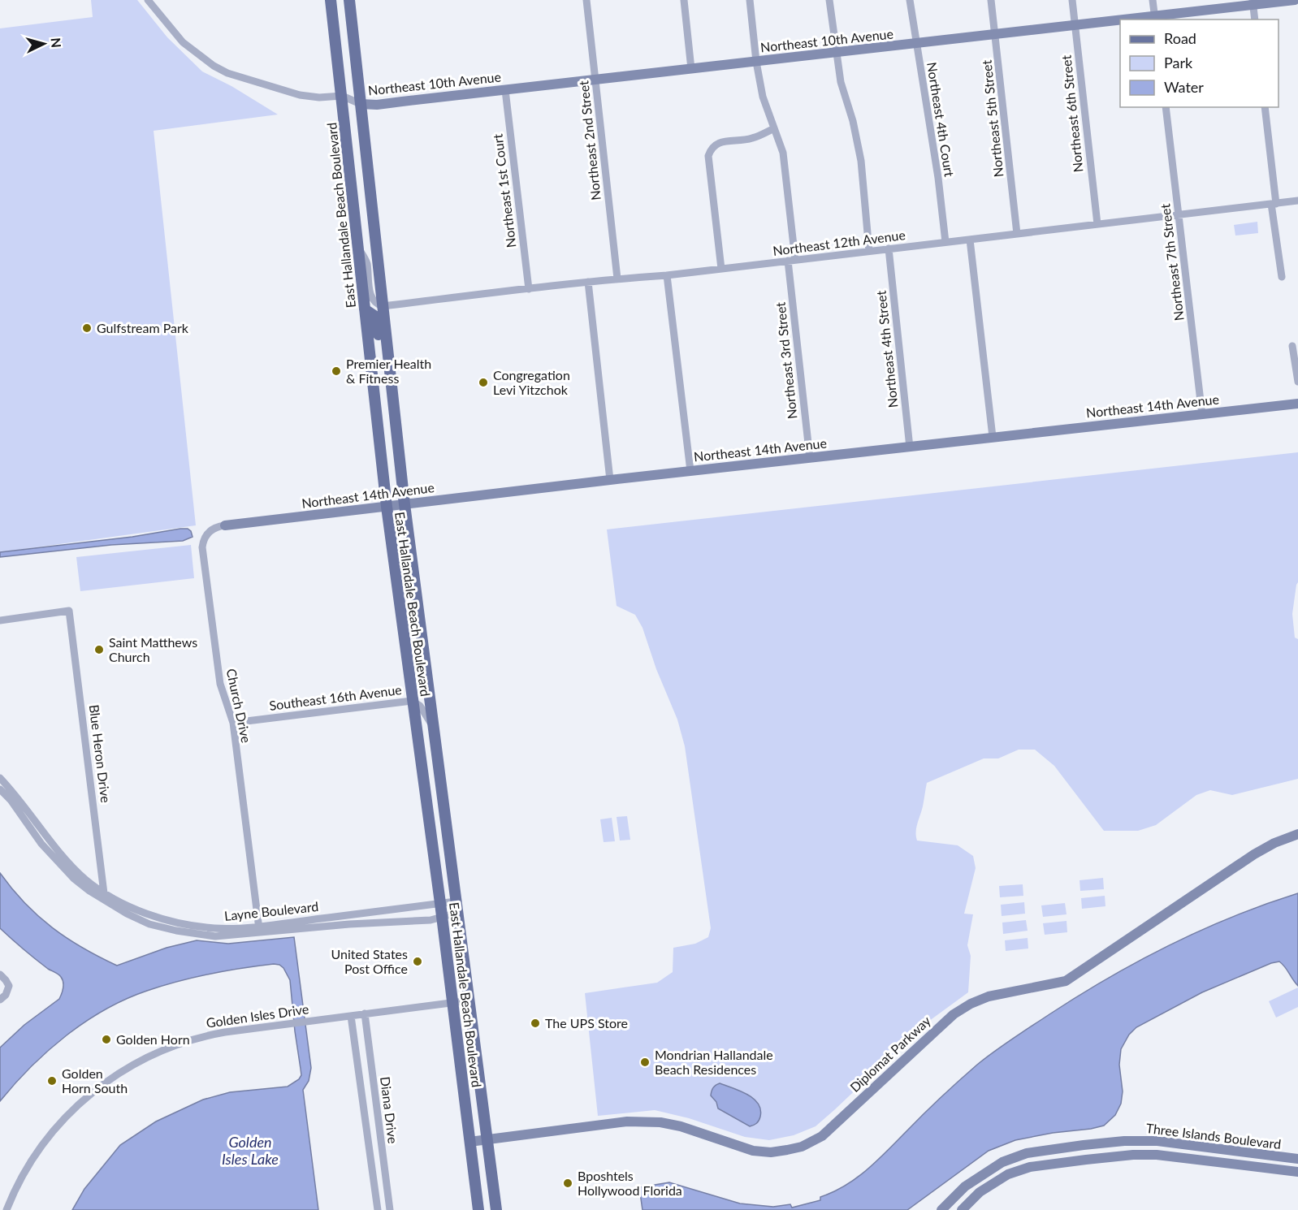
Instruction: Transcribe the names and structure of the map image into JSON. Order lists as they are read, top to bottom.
{
  "streets": {
    "main road": ["East Hallandale Beach Boulevard"],
    "street": [
      "Northeast 10th Avenue",
      "Northeast 6th Street",
      "Northeast 5th Street",
      "Northeast 4th Court",
      "Northeast 2nd Street",
      "Northeast 1st Court",
      "Northeast 12th Avenue",
      "Northeast 7th Street",
      "Northeast 4th Street",
      "Northeast 3rd Street",
      "Northeast 14th Avenue",
      "Southeast 16th Avenue",
      "Church Drive",
      "Blue Heron Drive",
      "Layne Boulevard",
      "Golden Isles Drive",
      "Diplomat Parkway",
      "Diana Drive",
      "Three Islands Boulevard"
    ]
  },
  "crossings": [
    ["Northeast 10th Avenue", "Northeast 6th Street"],
    ["Northeast 10th Avenue", "Northeast 5th Street"],
    ["Northeast 10th Avenue", "Northeast 4th Court"],
    ["Northeast 10th Avenue", "Northeast 2nd Street"],
    ["Northeast 10th Avenue", "Northeast 1st Court"],
    ["Northeast 10th Avenue", "East Hallandale Beach Boulevard"],
    ["Northeast 10th Avenue", "Northeast 3rd Street"],
    ["Northeast 6th Street", "Northeast 12th Avenue"],
    ["Northeast 5th Street", "Northeast 12th Avenue"],
    ["Northeast 4th Court", "Northeast 12th Avenue"],
    ["Northeast 2nd Street", "Northeast 12th Avenue"],
    ["Northeast 1st Court", "Northeast 12th Avenue"],
    ["East Hallandale Beach Boulevard", "Northeast 12th Avenue"],
    ["East Hallandale Beach Boulevard", "Northeast 14th Avenue"],
    ["East Hallandale Beach Boulevard", "Southeast 16th Avenue"],
    ["East Hallandale Beach Boulevard", "Layne Boulevard"],
    ["East Hallandale Beach Boulevard", "Golden Isles Drive"],
    ["East Hallandale Beach Boulevard", "Diplomat Parkway"],
    ["Northeast 12th Avenue", "Northeast 7th Street"],
    ["Northeast 12th Avenue", "Northeast 4th Street"],
    ["Northeast 12th Avenue", "Northeast 3rd Street"],
    ["Northeast 7th Street", "Northeast 14th Avenue"],
    ["Northeast 4th Street", "Northeast 14th Avenue"],
    ["Northeast 3rd Street", "Northeast 14th Avenue"],
    ["Northeast 14th Avenue", "Church Drive"],
    ["Southeast 16th Avenue", "Church Drive"],
    ["Church Drive", "Layne Boulevard"],
    ["Blue Heron Drive", "Layne Boulevard"],
    ["Golden Isles Drive", "Diana Drive"]
  ],
  "water": ["Golden Isles Lake"],
  "places": [
    "Gulfstream Park",
    "Premier Health & Fitness",
    "Congregation Levi Yitzchok",
    "Saint Matthews Church",
    "United States Post Office",
    "The UPS Store",
    "Golden Horn",
    "Mondrian Hallandale Beach Residences",
    "Golden Horn South",
    "Bposhtels Hollywood Florida"
  ],
  "legend": ["Road", "Park", "Water"],
  "north": "right"
}
